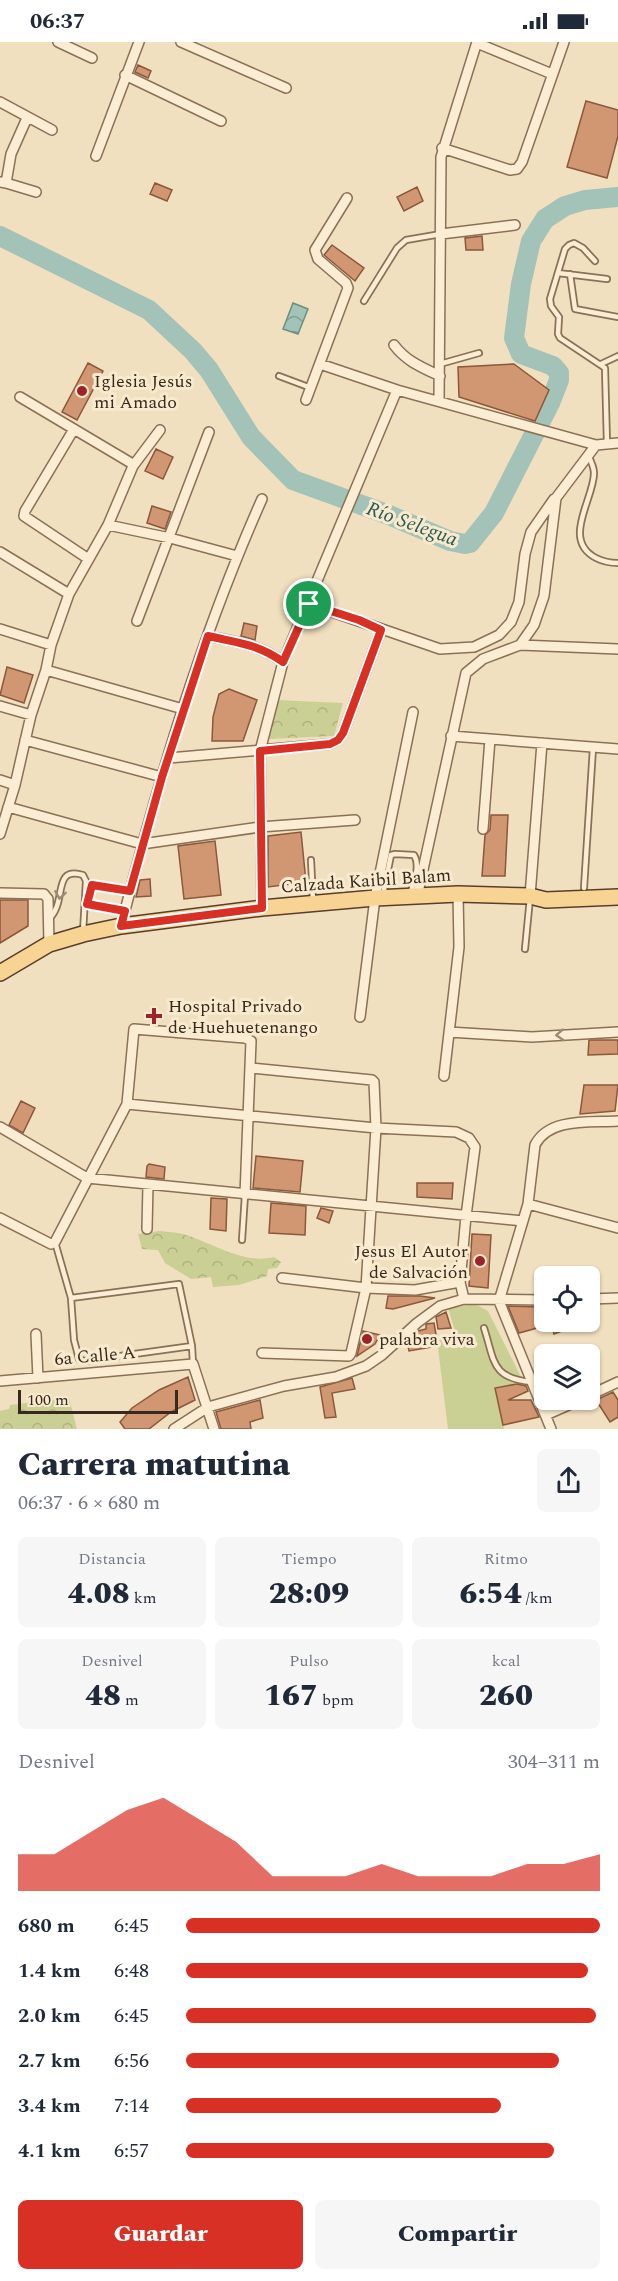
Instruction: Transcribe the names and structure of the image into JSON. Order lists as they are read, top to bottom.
{
  "streets": {
    "main road": ["Calzada Kaibil Balam"],
    "street": ["6a Calle A"]
  },
  "water": ["Río Selegua"],
  "places": {
    "other": ["Iglesia Jesús mi Amado", "Jesus El Autor de Salvación", "palabra viva"],
    "health": ["Hospital Privado de Huehuetenango"]
  },
  "scale_bar": "100 m",
  "page": {
    "status": "06:37",
    "scale": "100 m",
    "heading": ["Carrera matutina", "06:37 · 6 × 680 m"],
    "stats": [
      ["Distancia", "4.08 km"],
      ["Tiempo", "28:09"],
      ["Ritmo", "6:54 /km"],
      ["Desnivel", "48 m"],
      ["Pulso", "167 bpm"],
      ["kcal", "260"]
    ],
    "chart": ["Desnivel", "304–311 m"],
    "list": [
      {
        "name": "680 m",
        "note": "6:45"
      },
      {
        "name": "1.4 km",
        "note": "6:48"
      },
      {
        "name": "2.0 km",
        "note": "6:45"
      },
      {
        "name": "2.7 km",
        "note": "6:56"
      },
      {
        "name": "3.4 km",
        "note": "7:14"
      },
      {
        "name": "4.1 km",
        "note": "6:57"
      }
    ],
    "buttons": ["Guardar", "Compartir"]
  }
}
